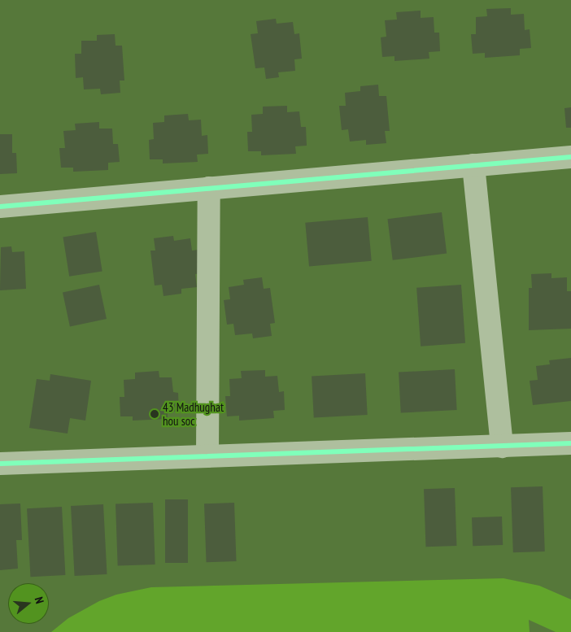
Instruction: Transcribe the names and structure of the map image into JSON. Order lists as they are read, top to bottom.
{
  "places": ["43 Madhughat hou soc"],
  "north": "right"
}
